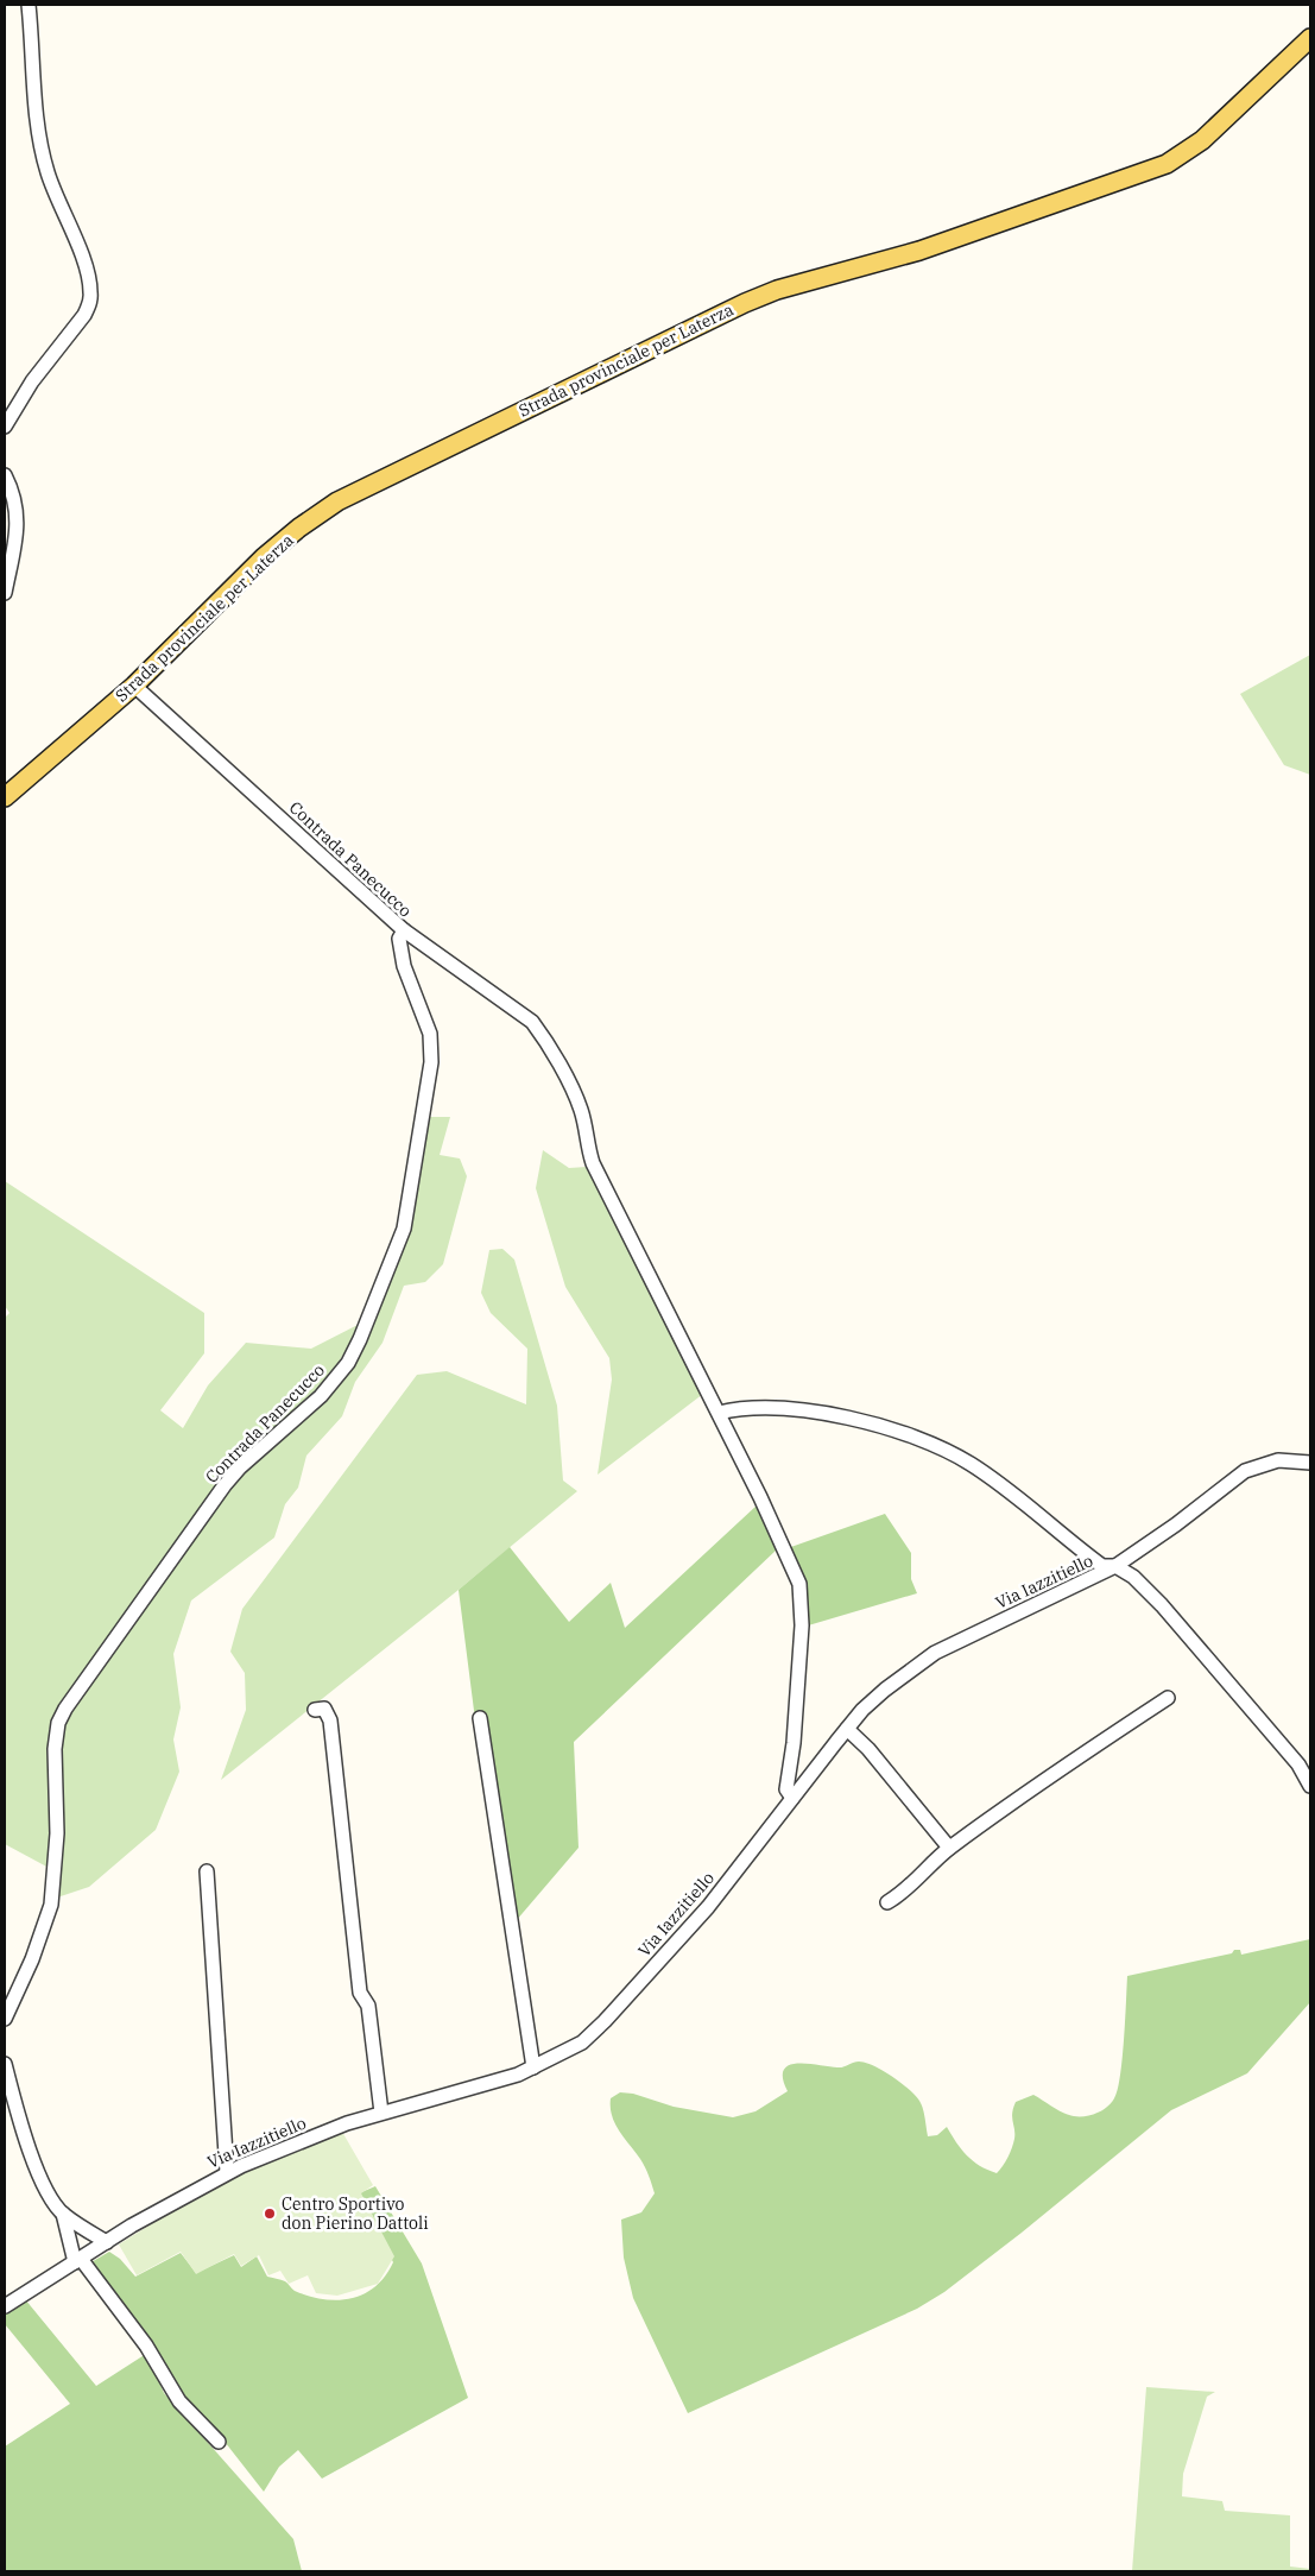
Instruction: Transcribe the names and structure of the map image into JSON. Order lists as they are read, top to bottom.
{
  "streets": {
    "main road": ["Strada provinciale per Laterza"],
    "street": ["Contrada Panecucco", "Via Iazzitiello"]
  },
  "crossings": [
    ["Strada provinciale per Laterza", "Contrada Panecucco"]
  ],
  "places": ["Centro Sportivo don Pierino Dattoli"]
}
